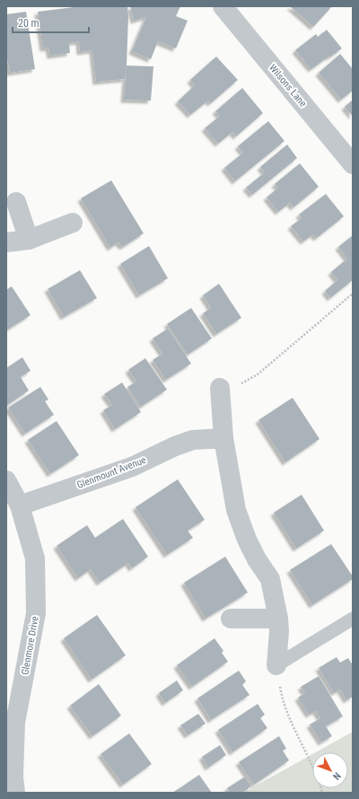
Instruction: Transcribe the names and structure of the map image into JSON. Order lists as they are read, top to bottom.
{
  "streets": {
    "street": ["Wilsons Lane", "Glenmount Avenue", "Glenmore Drive"]
  },
  "crossings": [
    ["Glenmount Avenue", "Glenmore Drive"]
  ],
  "scale_bar": "20 m",
  "north": "bottom right"
}
